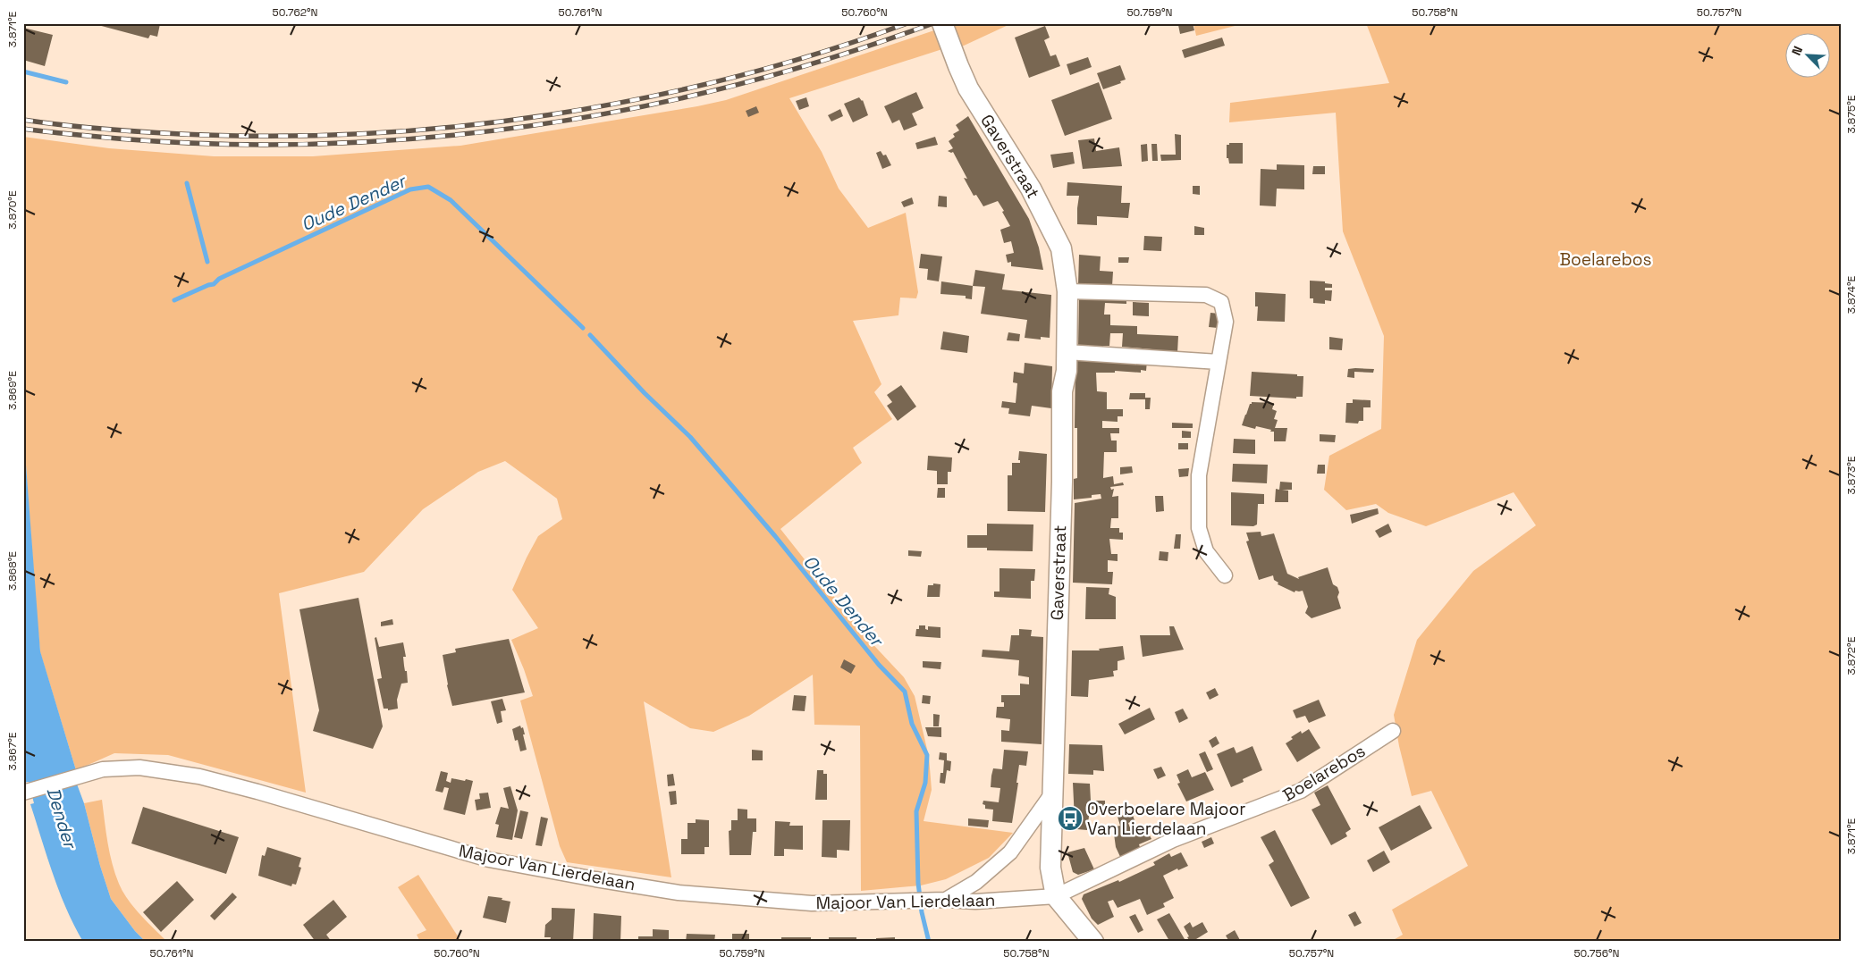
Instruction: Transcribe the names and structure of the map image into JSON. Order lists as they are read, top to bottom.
{
  "streets": {
    "street": ["Gaverstraat", "Boelarebos", "Majoor Van Lierdelaan"]
  },
  "crossings": [
    ["Gaverstraat", "Boelarebos"],
    ["Gaverstraat", "Majoor Van Lierdelaan"],
    ["Boelarebos", "Majoor Van Lierdelaan"]
  ],
  "water": ["Oude Dender", "Dender"],
  "parks": ["Boelarebos"],
  "places": {
    "bus stop": ["Overboelare Majoor Van Lierdelaan"]
  },
  "north": "top left",
  "coordinates": [
    "50.762°N",
    "50.761°N",
    "50.760°N",
    "50.759°N",
    "50.758°N",
    "50.757°N",
    "3.871°E",
    "3.875°E",
    "3.870°E",
    "3.874°E",
    "3.869°E",
    "3.873°E",
    "3.868°E",
    "3.872°E",
    "3.867°E",
    "50.756°N"
  ]
}
